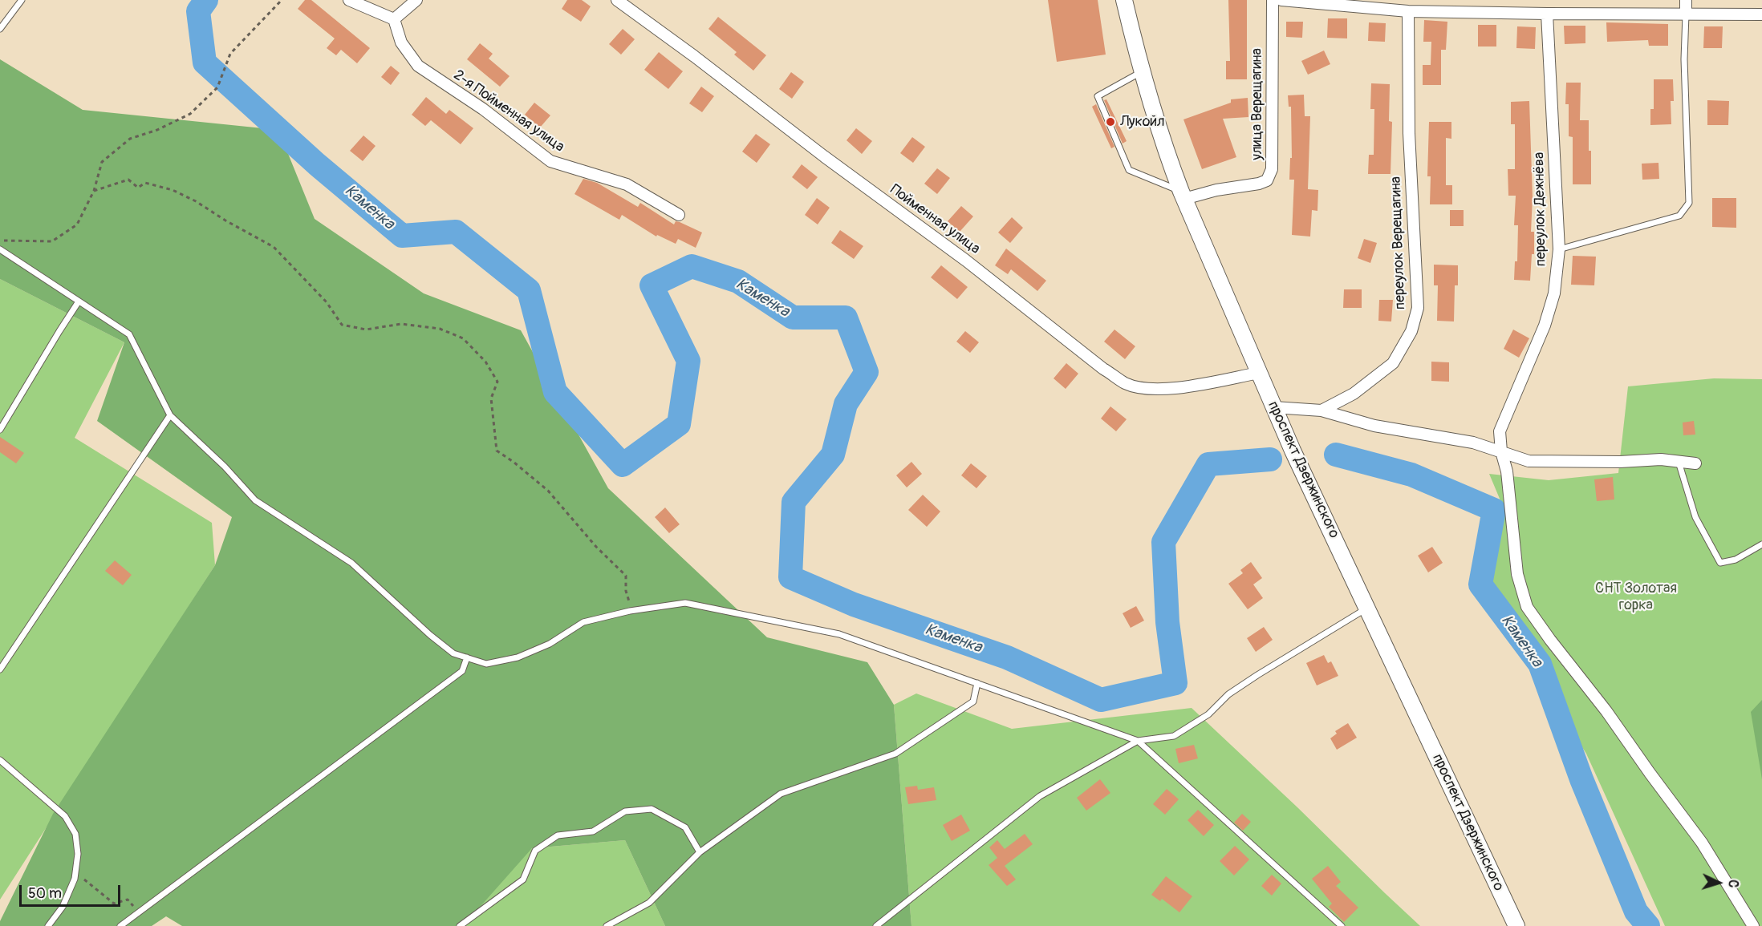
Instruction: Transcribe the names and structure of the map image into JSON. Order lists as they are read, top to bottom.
{
  "streets": {
    "street": [
      "улица Верещагина",
      "2-я Пойменная улица",
      "переулок Дежнёва",
      "Пойменная улица",
      "переулок Верещагина",
      "проспект Дзержинского"
    ]
  },
  "crossings": [
    ["улица Верещагина", "проспект Дзержинского"],
    ["Пойменная улица", "проспект Дзержинского"]
  ],
  "water": ["Каменка"],
  "parks": ["СНТ Золотая горка"],
  "places": ["Лукойл"],
  "scale_bar": "50 m",
  "north": "right"
}
